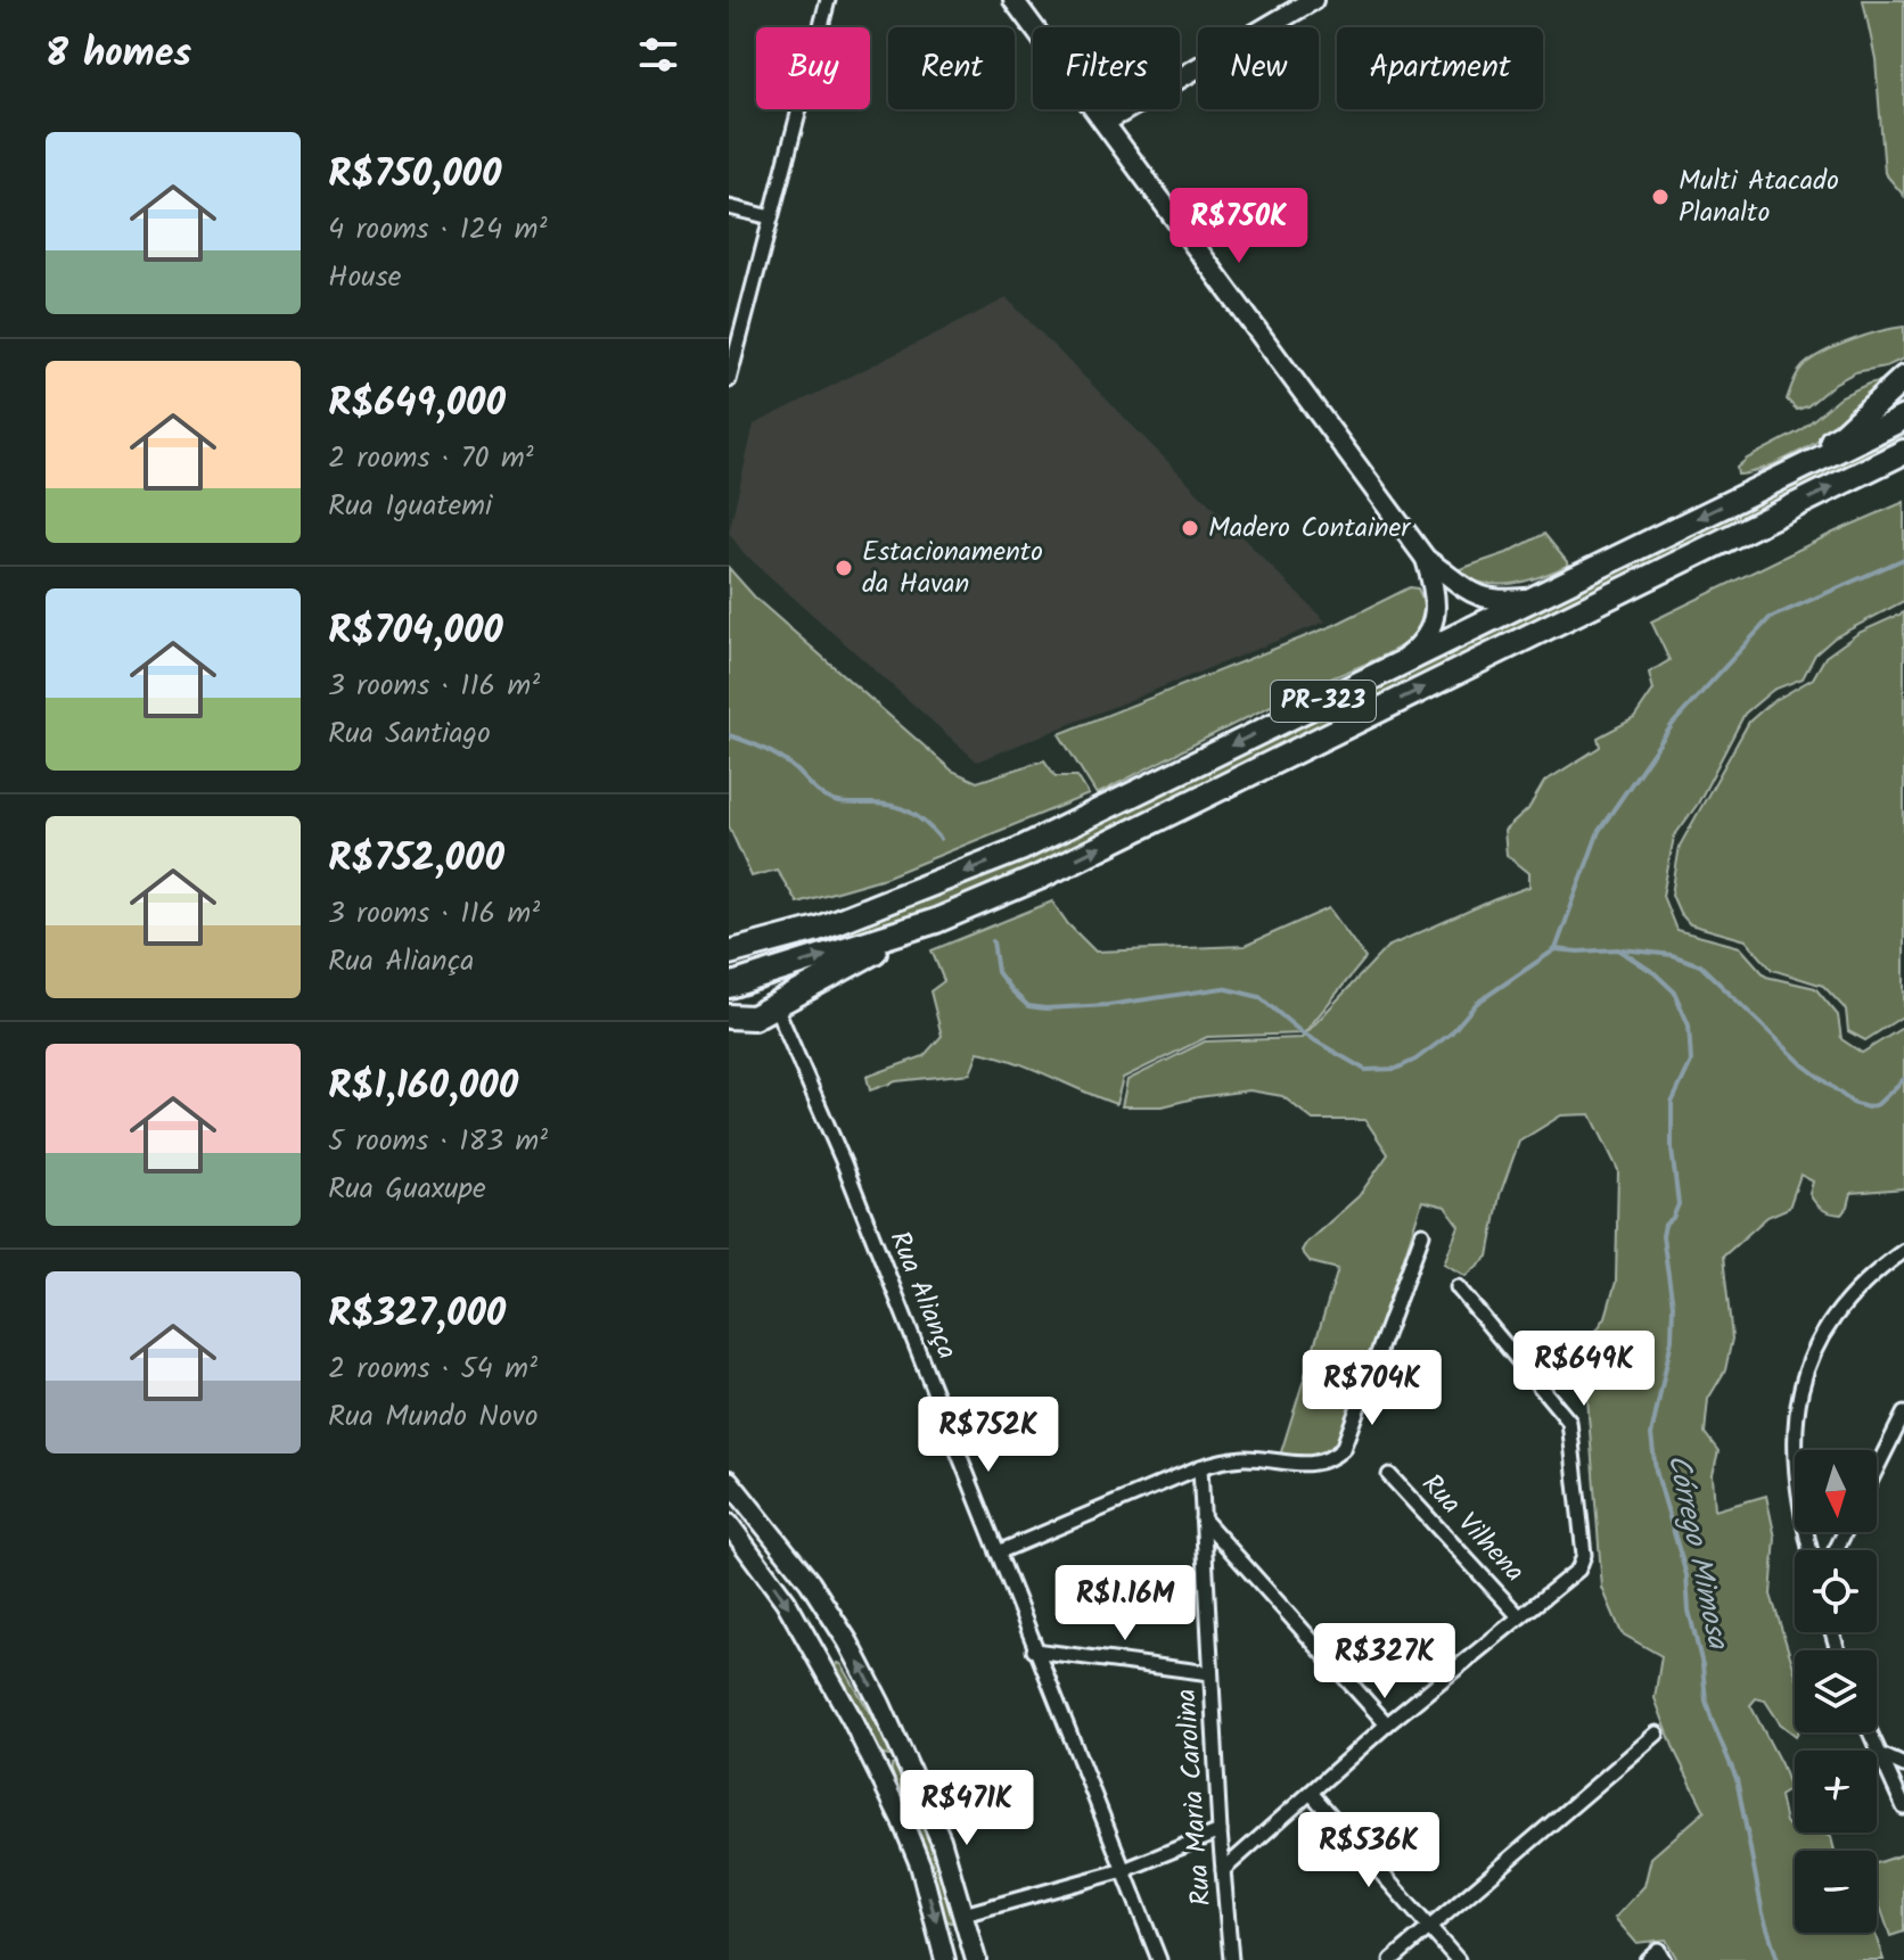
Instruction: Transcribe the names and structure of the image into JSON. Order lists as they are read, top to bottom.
{
  "streets": {
    "highway": ["PR-323"],
    "street": ["Rua Aliança", "Rua Vilhena", "Rua Maria Carolina"]
  },
  "water": ["Córrego Mimosa"],
  "places": ["Multi Atacado Planalto", "Madero Container", "Estacionamento da Havan"],
  "north": "bottom",
  "page": {
    "heading": "8 homes",
    "chip": [
      "Buy",
      "Rent",
      "Filters",
      "New",
      "Apartment"
    ],
    "list": [
      {
        "name": "R$750,000",
        "note": "4 rooms · 124 m² · House"
      },
      {
        "name": "R$649,000",
        "note": "2 rooms · 70 m² · Rua Iguatemi"
      },
      {
        "name": "R$704,000",
        "note": "3 rooms · 116 m² · Rua Santiago"
      },
      {
        "name": "R$752,000",
        "note": "3 rooms · 116 m² · Rua Aliança"
      },
      {
        "name": "R$1,160,000",
        "note": "5 rooms · 183 m² · Rua Guaxupe"
      },
      {
        "name": "R$327,000",
        "note": "2 rooms · 54 m² · Rua Mundo Novo"
      }
    ],
    "price": [
      "R$750K",
      "R$649K",
      "R$704K",
      "R$752K",
      "R$1.16M",
      "R$327K",
      "R$471K",
      "R$536K"
    ],
    "map_buttons": ["+", "−"]
  }
}
